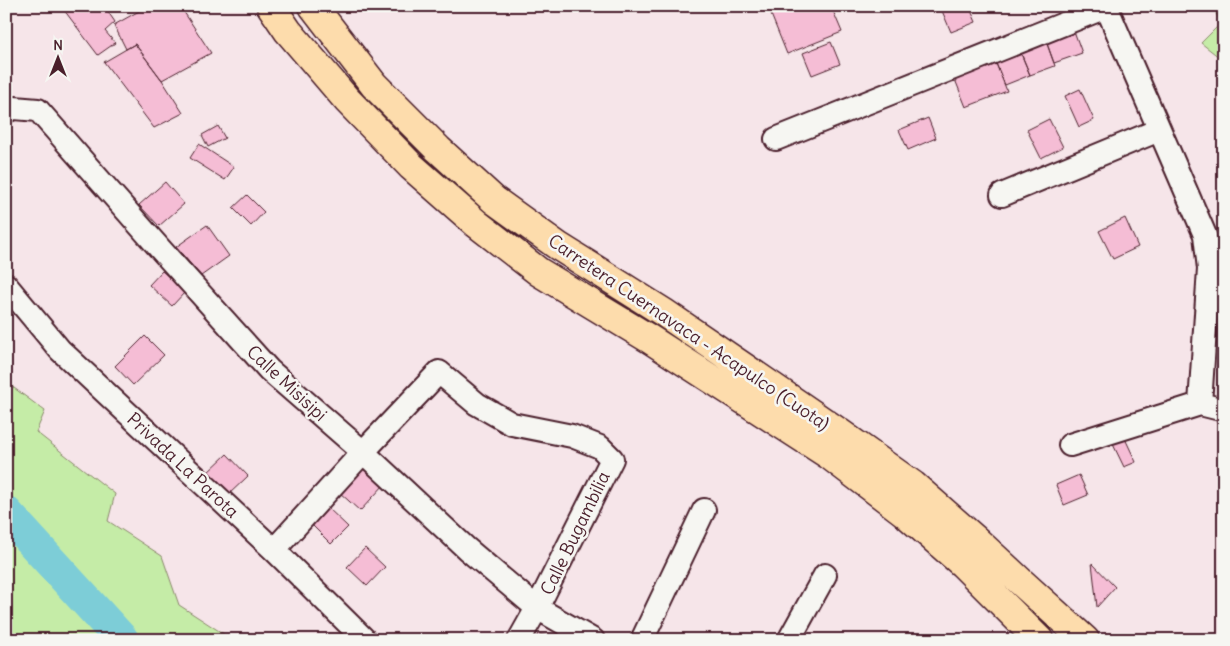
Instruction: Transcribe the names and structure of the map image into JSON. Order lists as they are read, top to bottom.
{
  "streets": {
    "highway": ["Carretera Cuernavaca - Acapulco (Cuota)"],
    "street": ["Calle Misisipi", "Privada La Parota", "Calle Bugambilia"]
  },
  "crossings": [
    ["Calle Misisipi", "Calle Bugambilia"]
  ],
  "north": "top"
}
